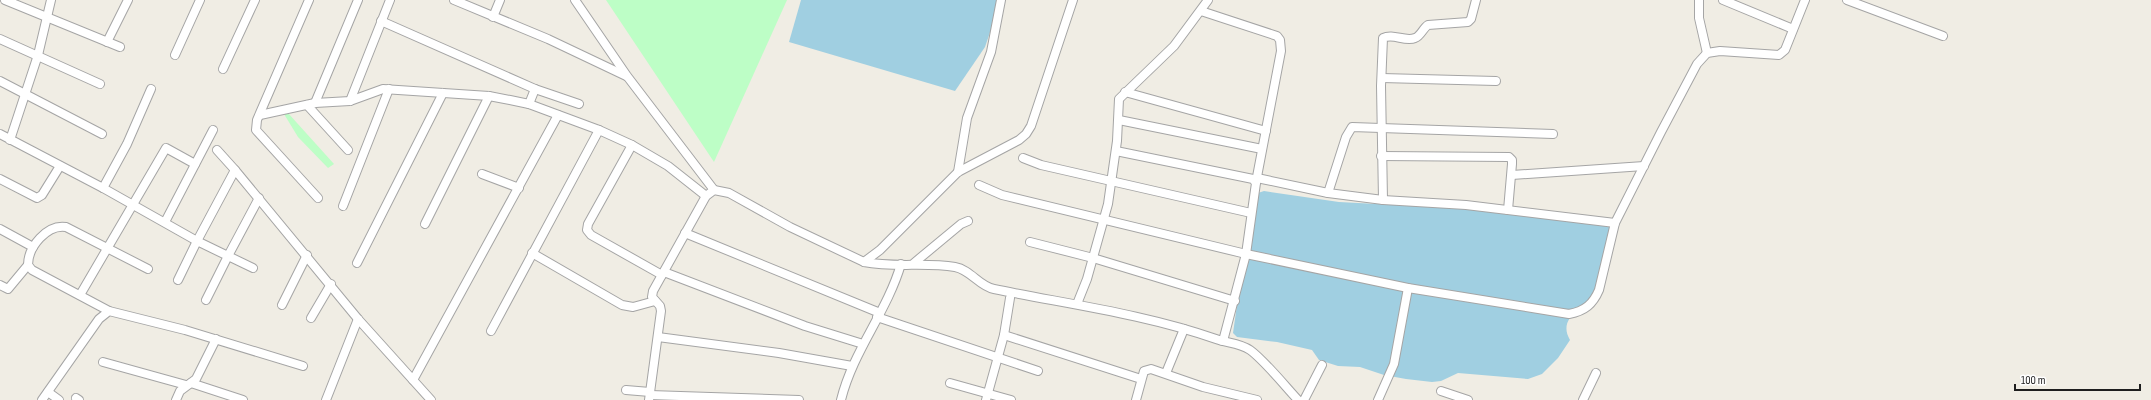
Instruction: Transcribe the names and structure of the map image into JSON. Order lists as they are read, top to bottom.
{
  "scale_bar": "100 m"
}
